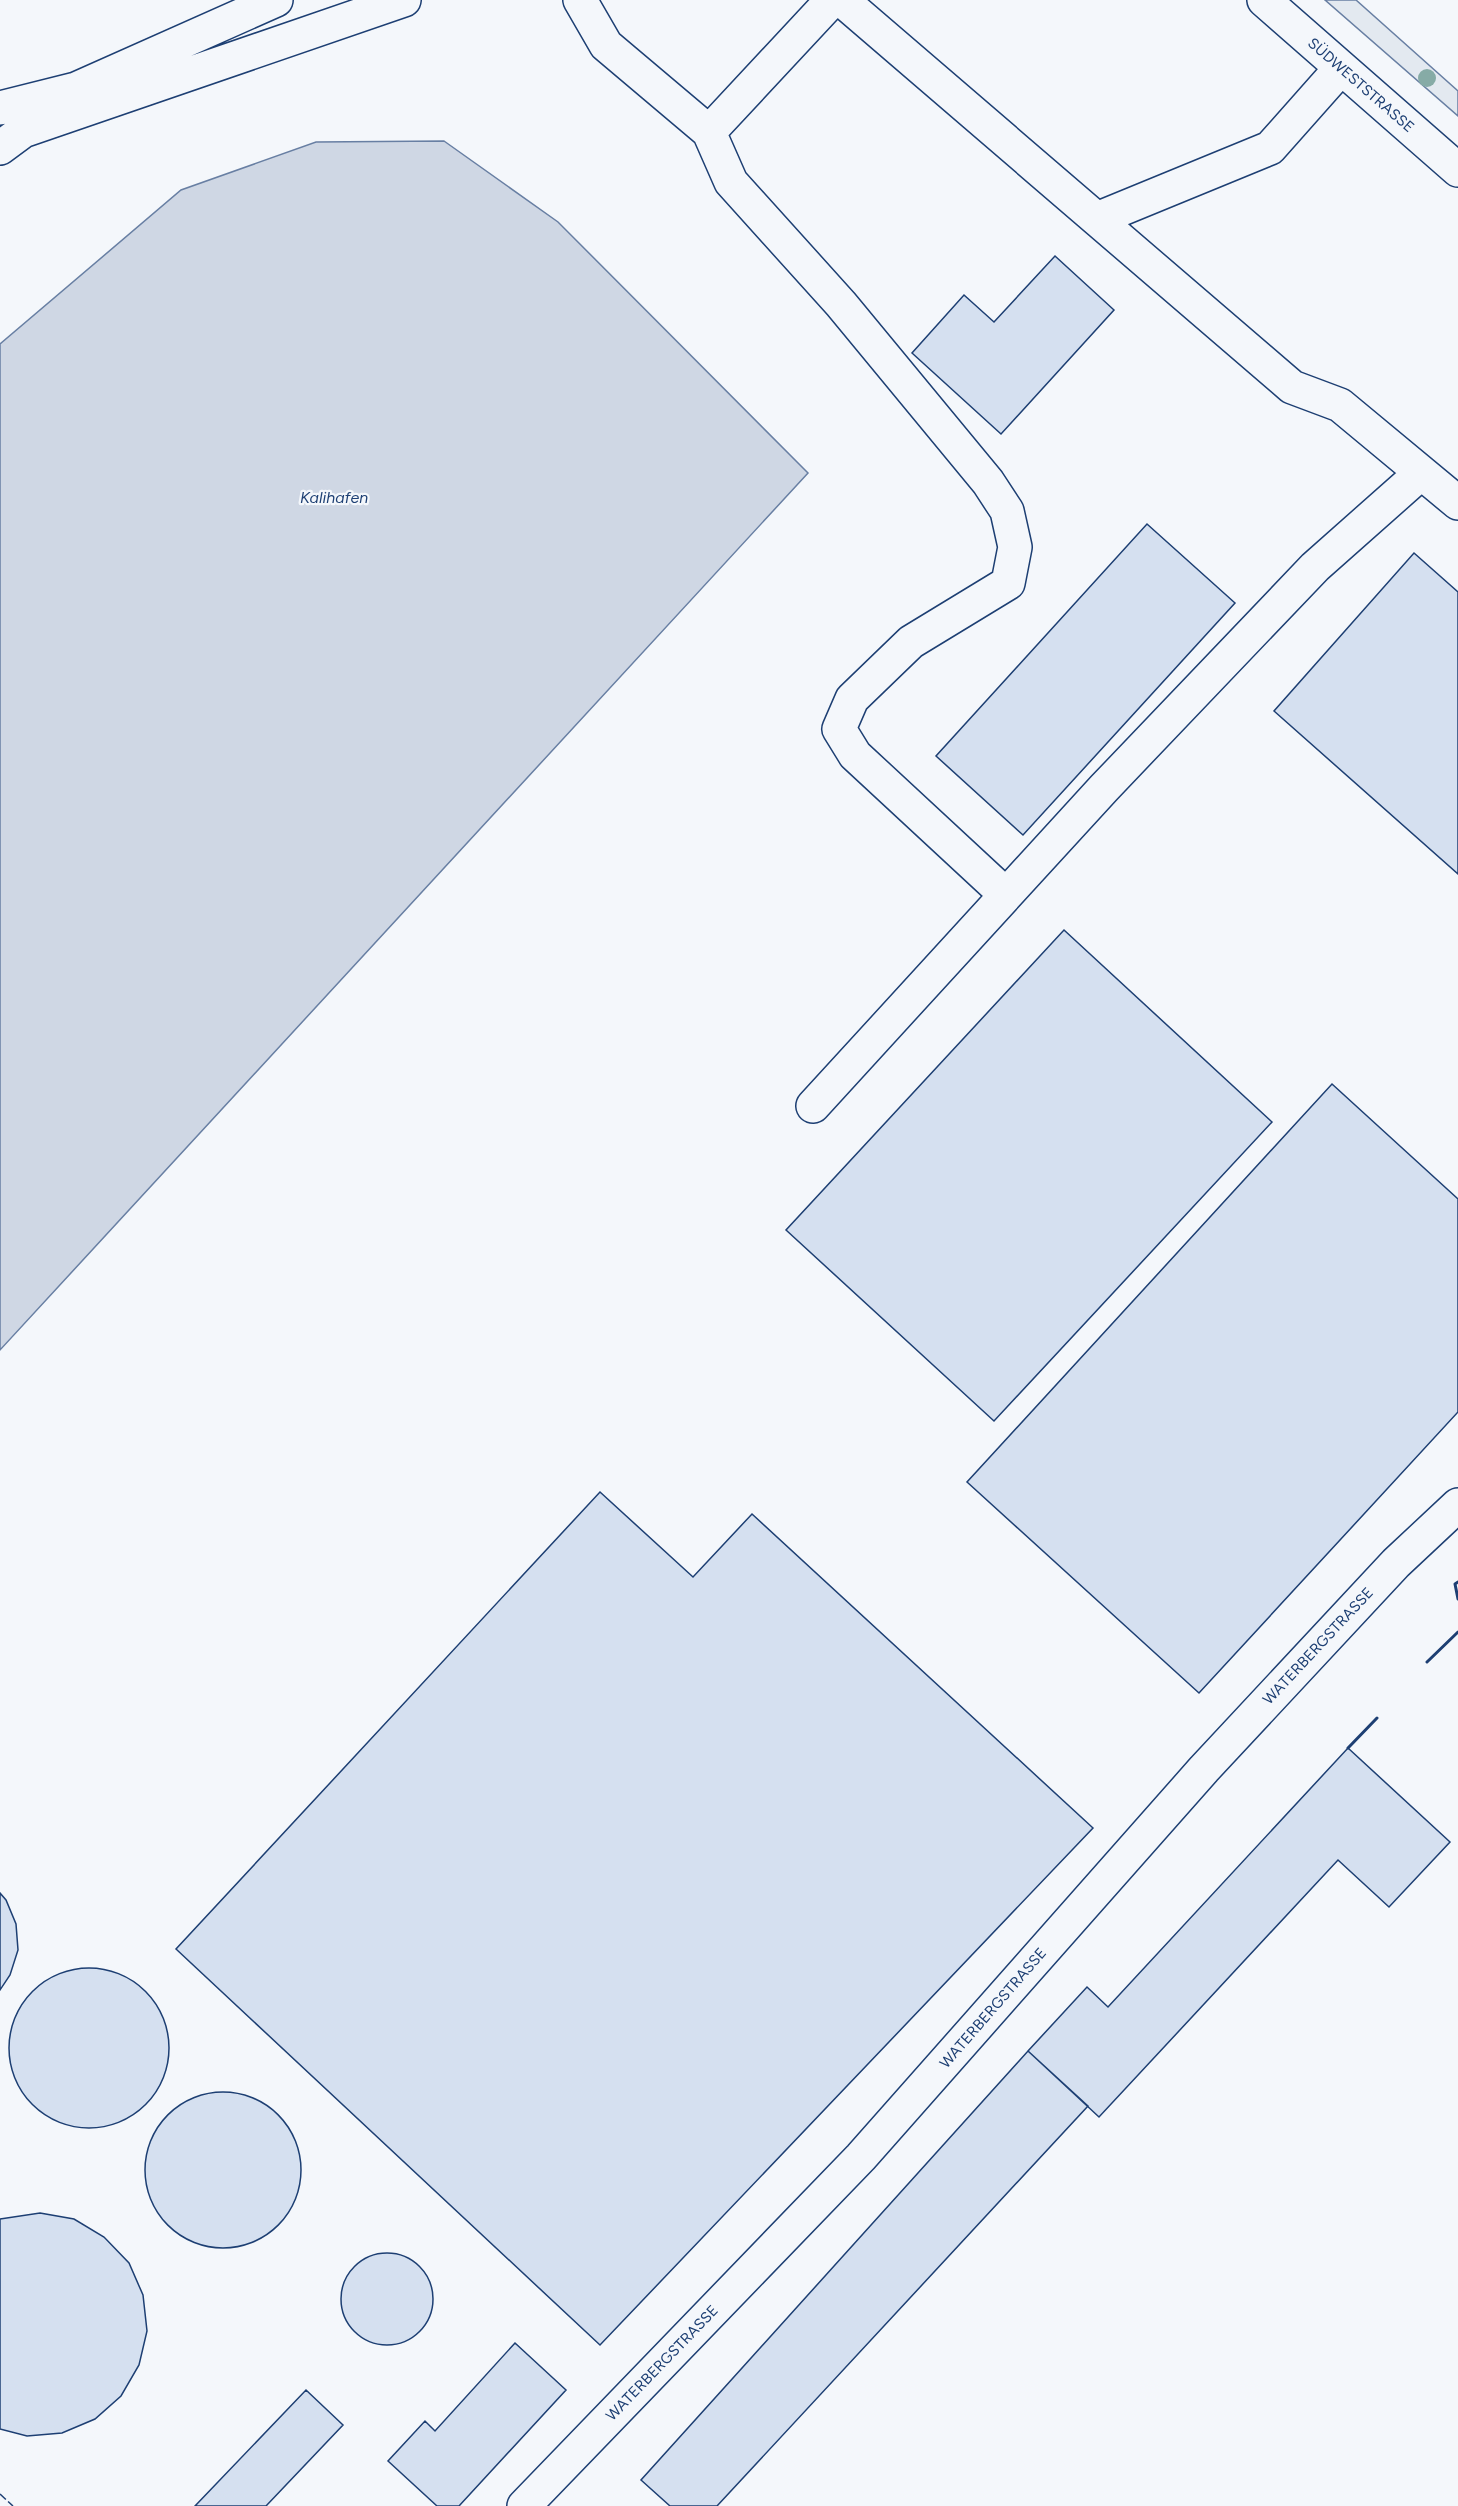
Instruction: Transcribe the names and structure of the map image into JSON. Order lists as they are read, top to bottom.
{
  "streets": {
    "street": ["SÜDWESTSTRASSE", "WATERBERGSTRASSE"]
  },
  "water": ["Kalihafen"]
}
